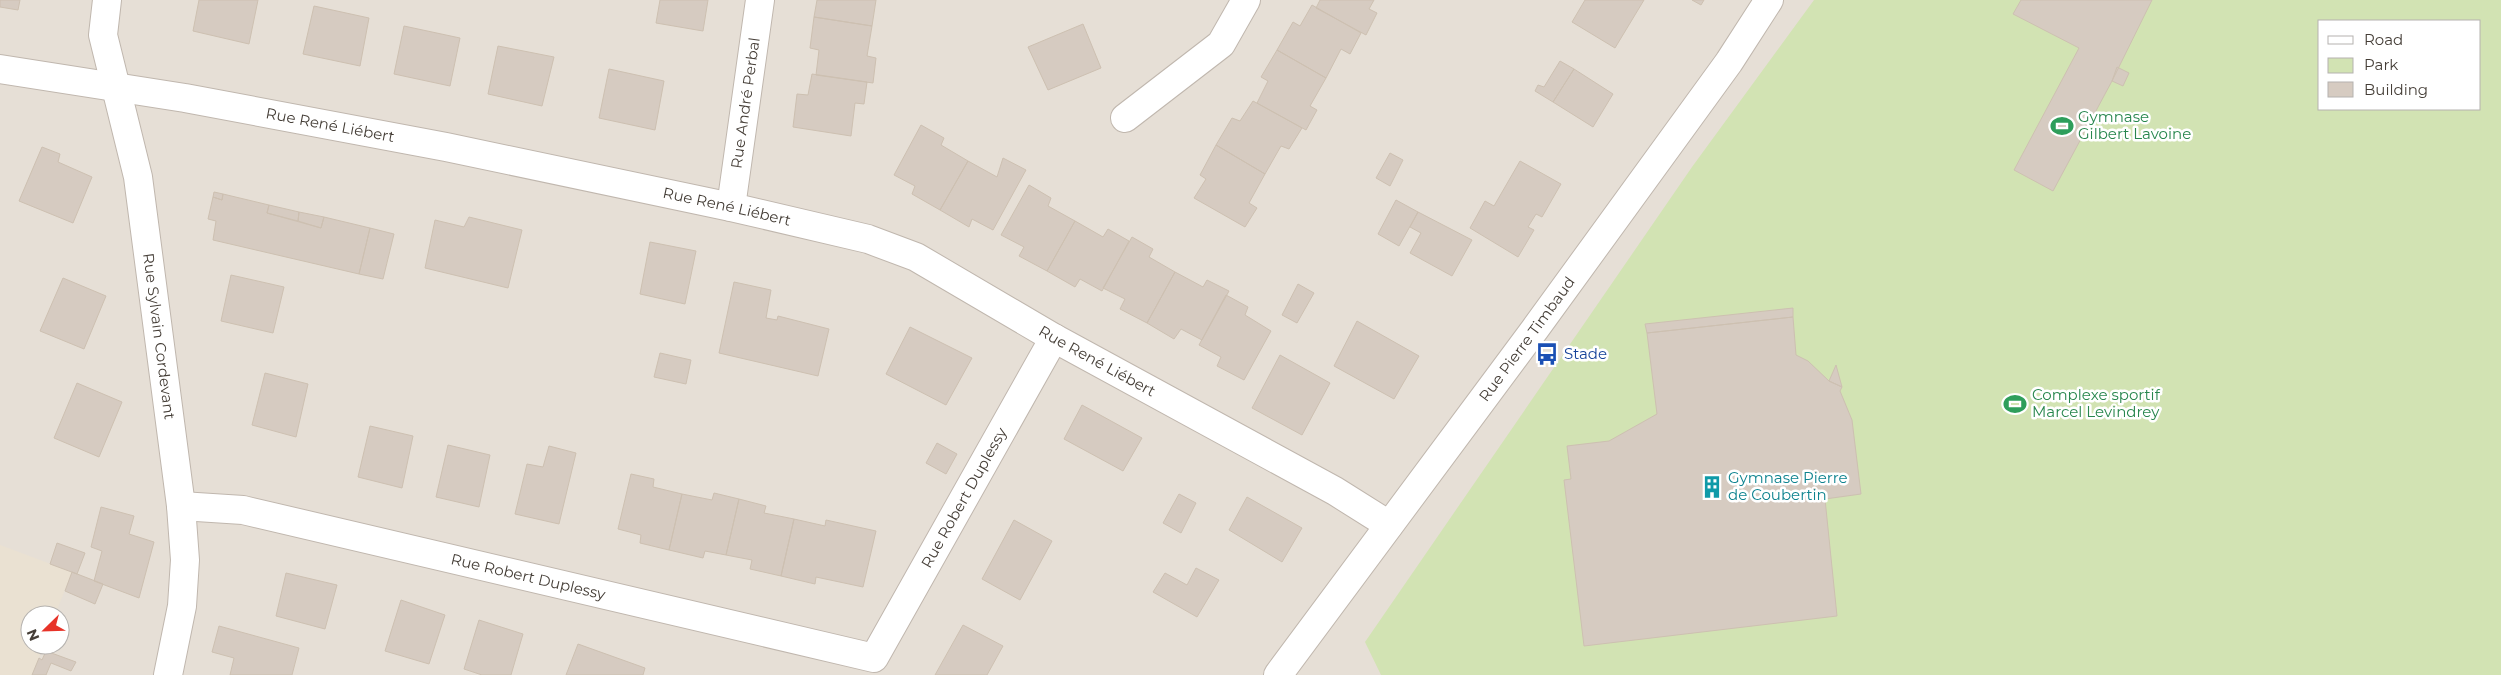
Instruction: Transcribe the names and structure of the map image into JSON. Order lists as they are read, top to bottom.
{
  "streets": {
    "street": [
      "Rue André Perbal",
      "Rue René Liébert",
      "Rue Sylvain Cordevant",
      "Rue Pierre Timbaud",
      "Rue Robert Duplessy"
    ]
  },
  "crossings": [
    ["Rue André Perbal", "Rue René Liébert"],
    ["Rue René Liébert", "Rue Sylvain Cordevant"],
    ["Rue René Liébert", "Rue Pierre Timbaud"],
    ["Rue René Liébert", "Rue Robert Duplessy"],
    ["Rue Sylvain Cordevant", "Rue Robert Duplessy"]
  ],
  "places": {
    "sports": ["Gymnase Gilbert Lavoine", "Complexe sportif Marcel Levindrey"],
    "bus stop": ["Stade"],
    "building": ["Gymnase Pierre de Coubertin"]
  },
  "legend": ["Road", "Park", "Building"],
  "north": "bottom left"
}
